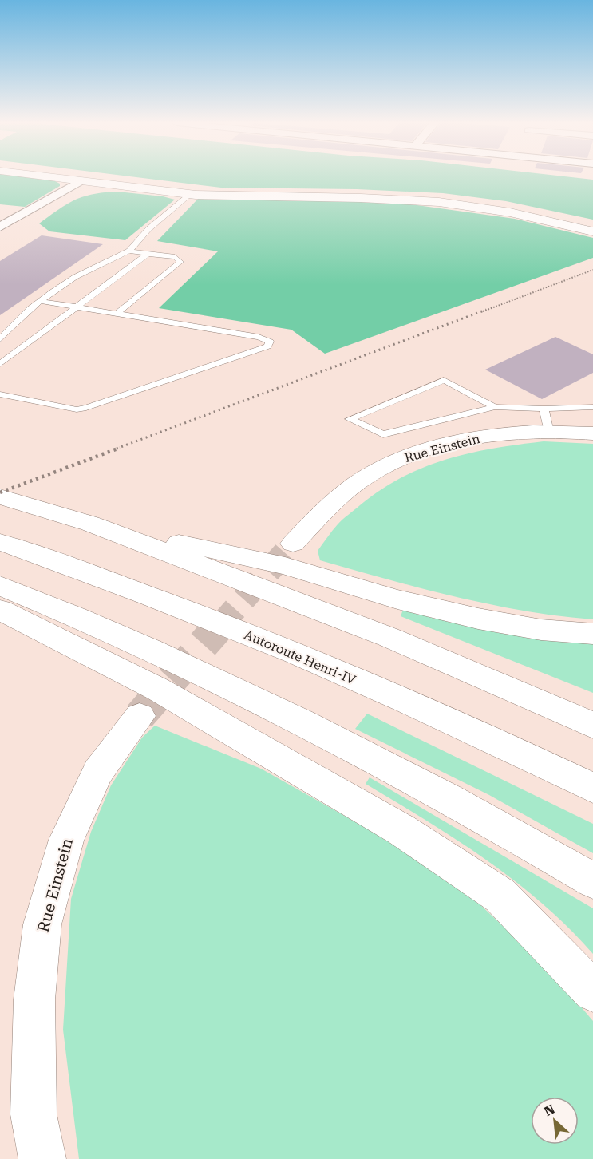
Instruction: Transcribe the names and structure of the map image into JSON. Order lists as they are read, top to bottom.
{
  "streets": {
    "main road": ["Rue Einstein", "Autoroute Henri-IV"]
  },
  "north": "top left"
}
